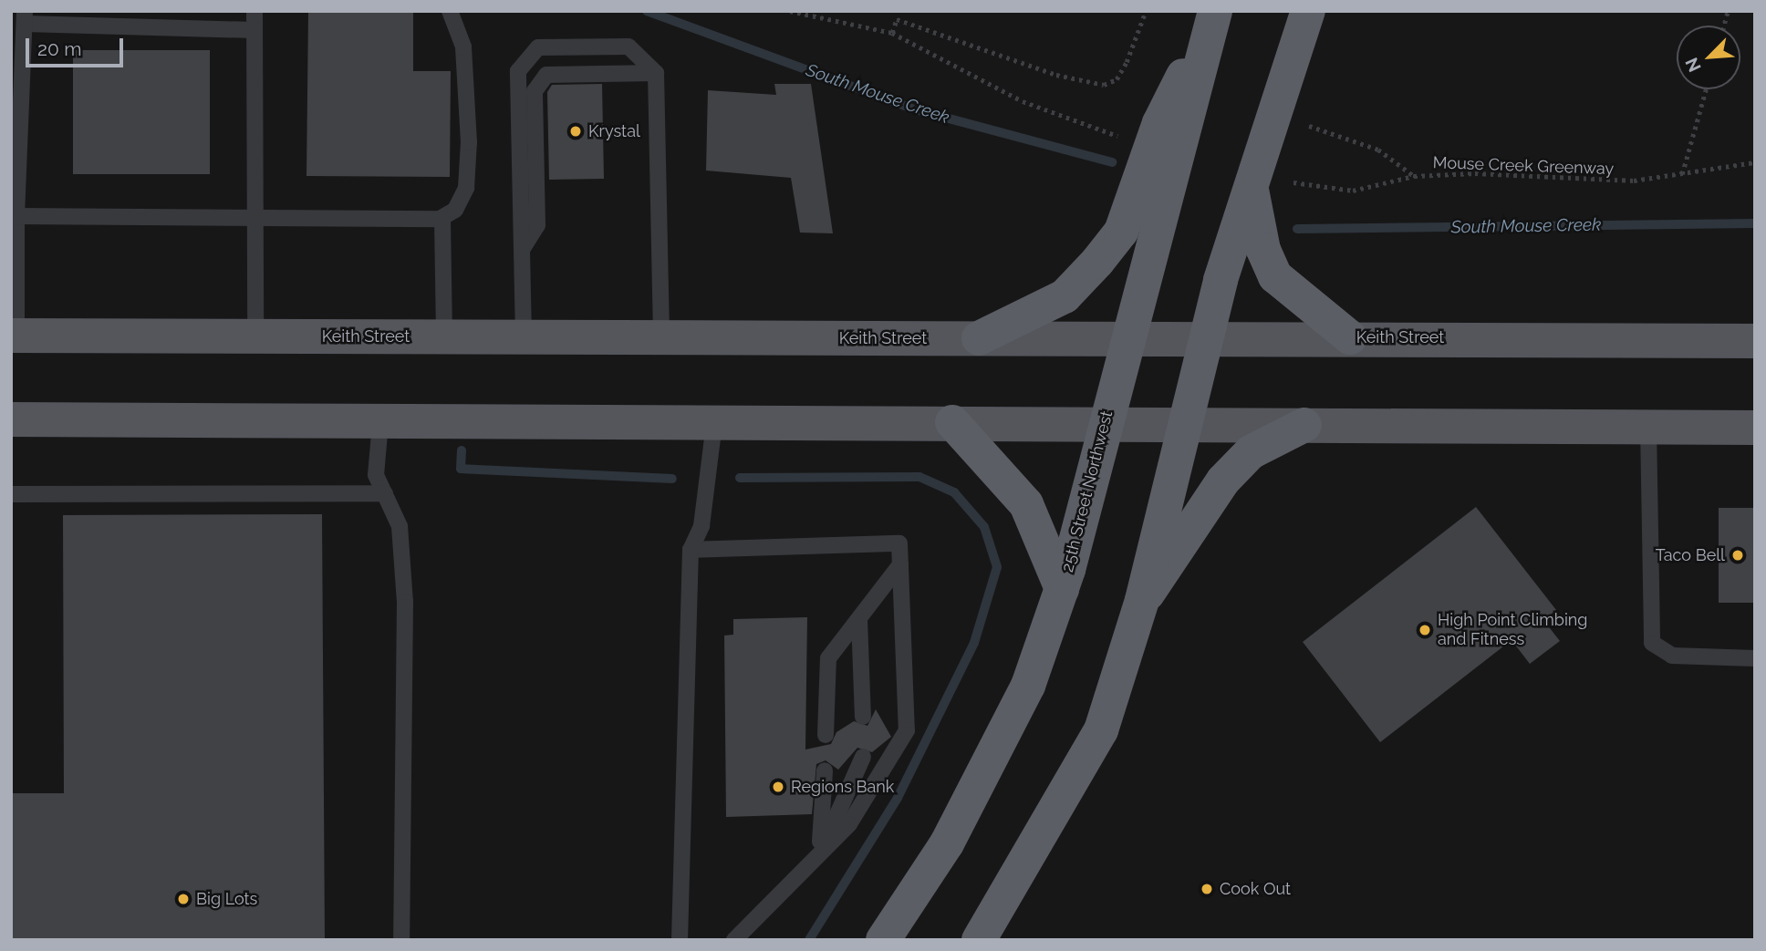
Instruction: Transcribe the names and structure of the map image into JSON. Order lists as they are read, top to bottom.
{
  "streets": {
    "highway": ["25th Street Northwest"],
    "main road": ["Keith Street"],
    "path": ["Mouse Creek Greenway"]
  },
  "crossings": [
    ["Keith Street", "25th Street Northwest"]
  ],
  "water": ["South Mouse Creek"],
  "places": [
    "Krystal",
    "Taco Bell",
    "High Point Climbing and Fitness",
    "Regions Bank",
    "Cook Out",
    "Big Lots"
  ],
  "scale_bar": "20 m",
  "north": "bottom left"
}
